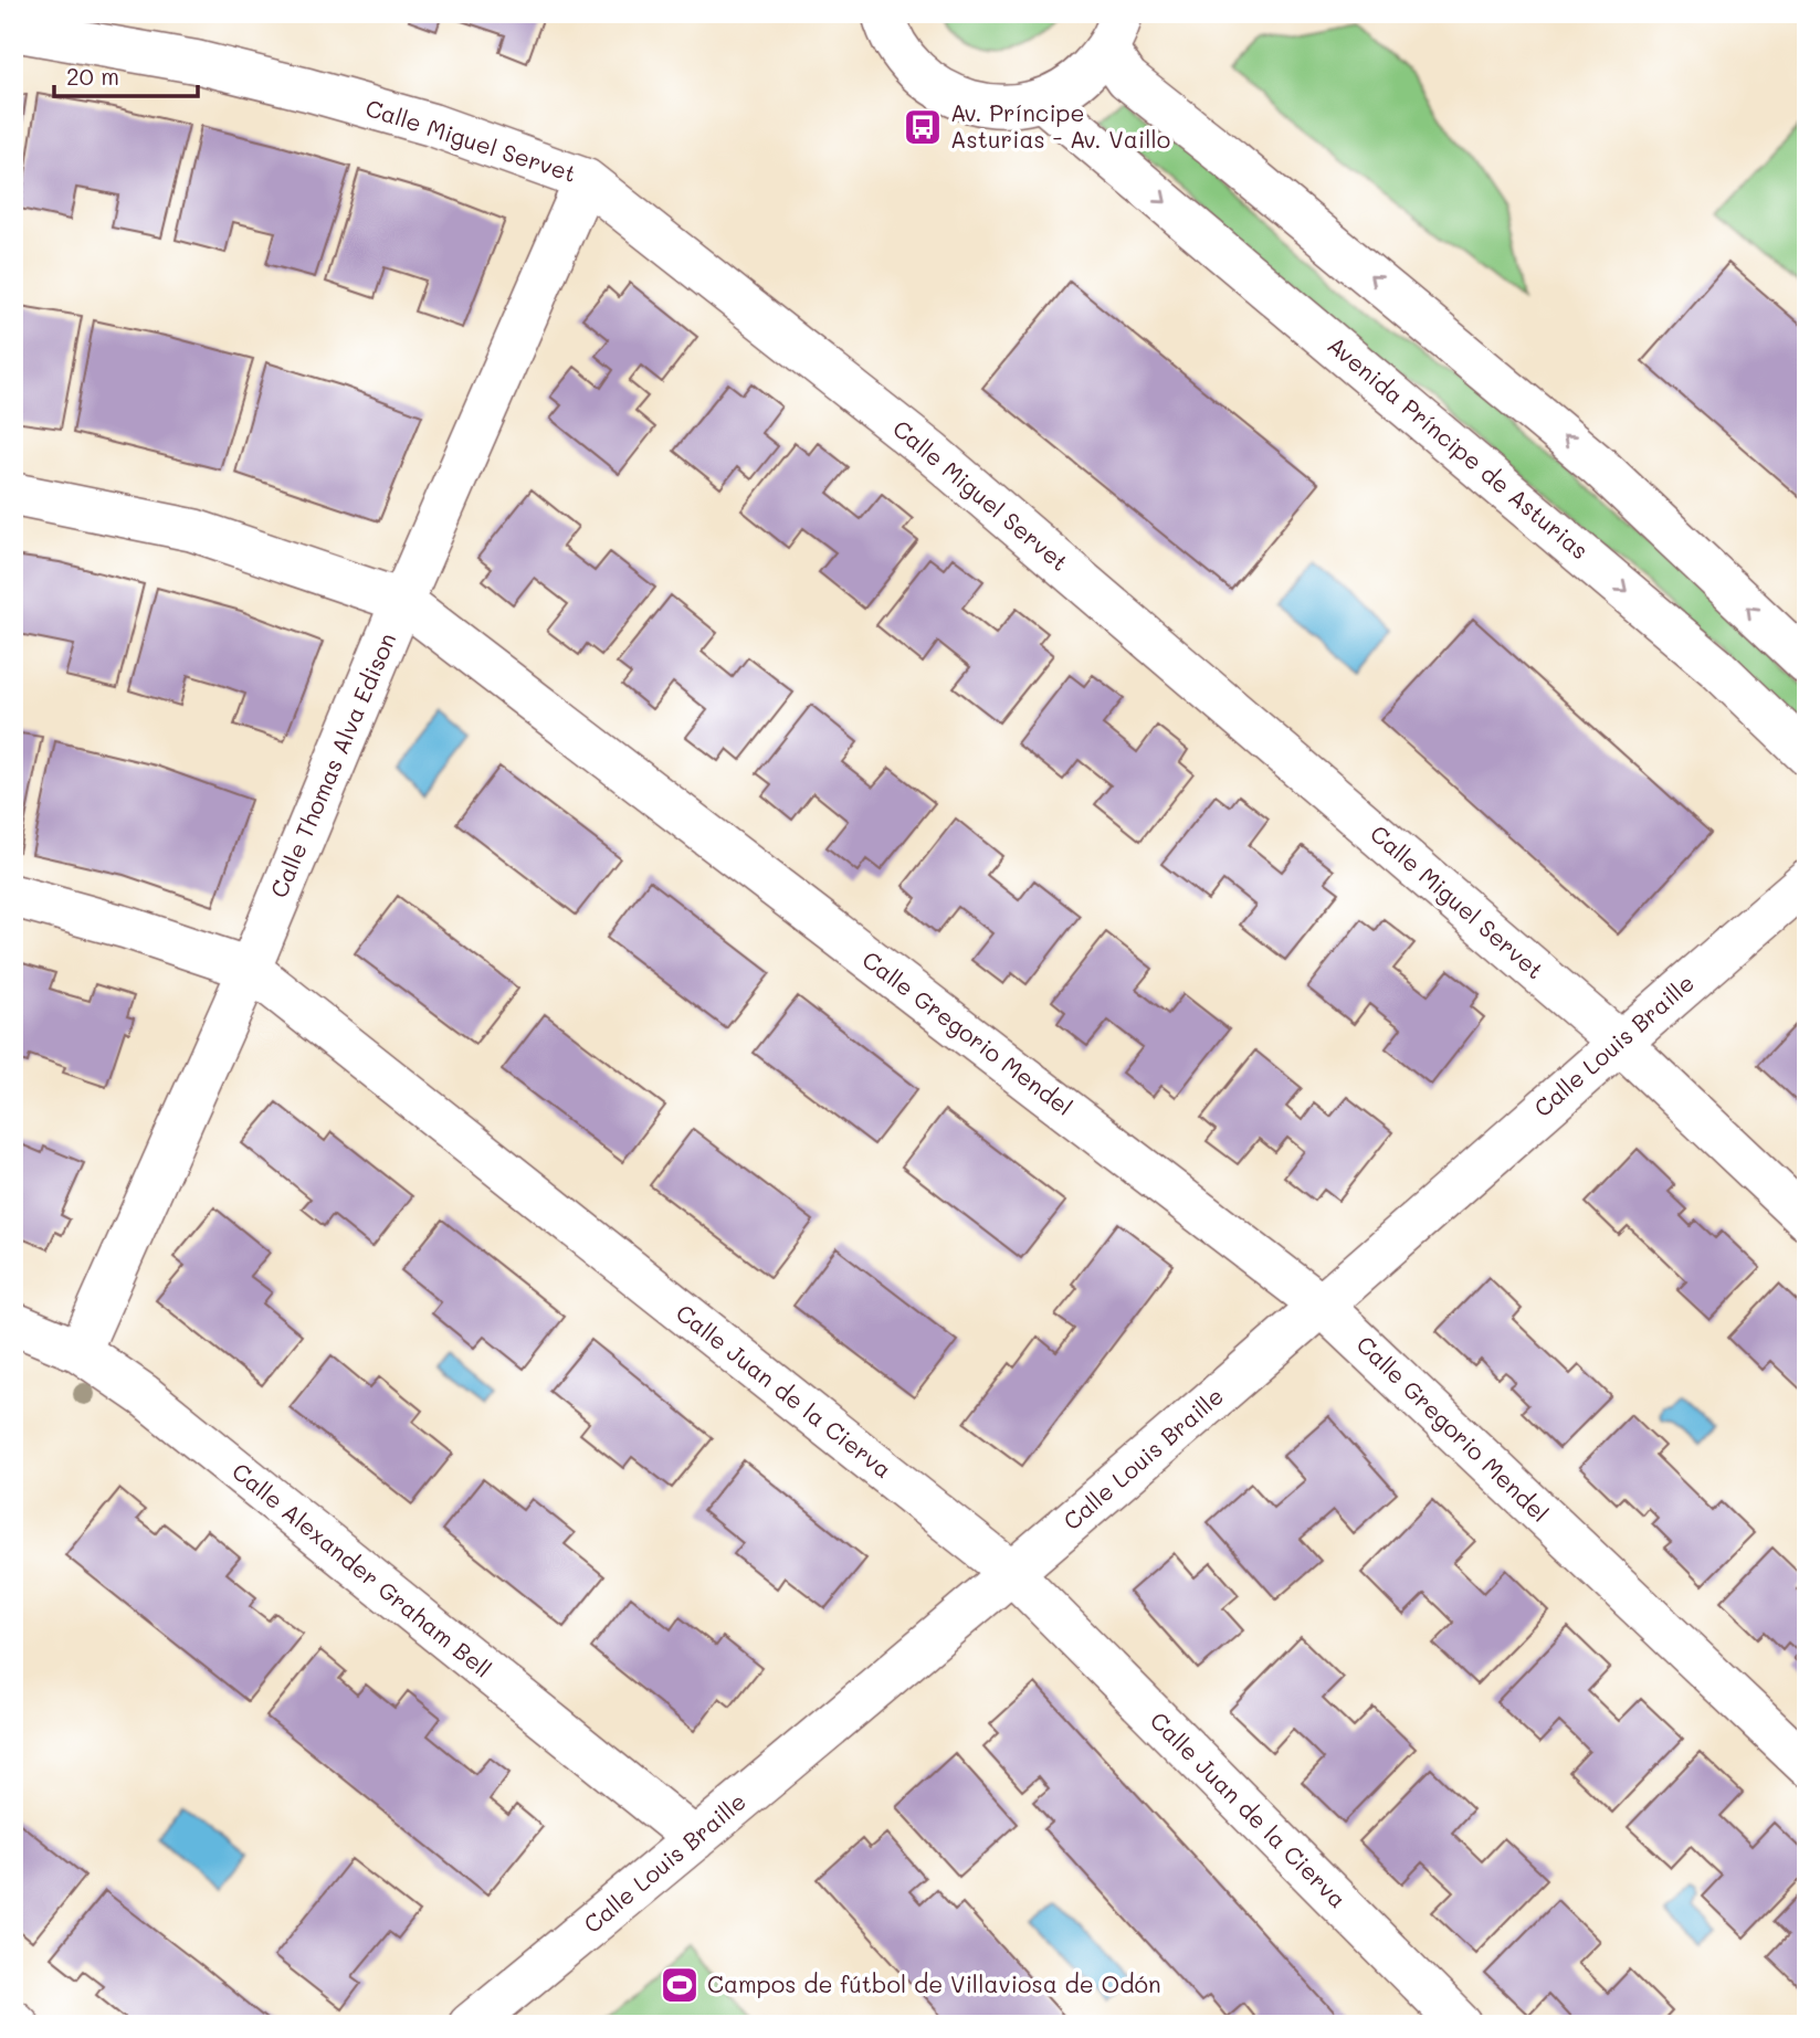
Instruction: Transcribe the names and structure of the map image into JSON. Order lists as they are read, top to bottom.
{
  "streets": {
    "street": [
      "Calle Miguel Servet",
      "Avenida Príncipe de Asturias",
      "Calle Thomas Alva Edison",
      "Calle Gregorio Mendel",
      "Calle Louis Braille",
      "Calle Juan de la Cierva",
      "Calle Alexander Graham Bell"
    ]
  },
  "crossings": [
    ["Calle Miguel Servet", "Calle Thomas Alva Edison"],
    ["Calle Miguel Servet", "Calle Louis Braille"],
    ["Calle Thomas Alva Edison", "Calle Gregorio Mendel"],
    ["Calle Thomas Alva Edison", "Calle Juan de la Cierva"],
    ["Calle Thomas Alva Edison", "Calle Alexander Graham Bell"],
    ["Calle Gregorio Mendel", "Calle Louis Braille"],
    ["Calle Louis Braille", "Calle Juan de la Cierva"],
    ["Calle Louis Braille", "Calle Alexander Graham Bell"]
  ],
  "places": {
    "bus stop": ["Av. Príncipe Asturias - Av. Vaillo"],
    "sports": ["Campos de fútbol de Villaviosa de Odón"]
  },
  "scale_bar": "20 m"
}
